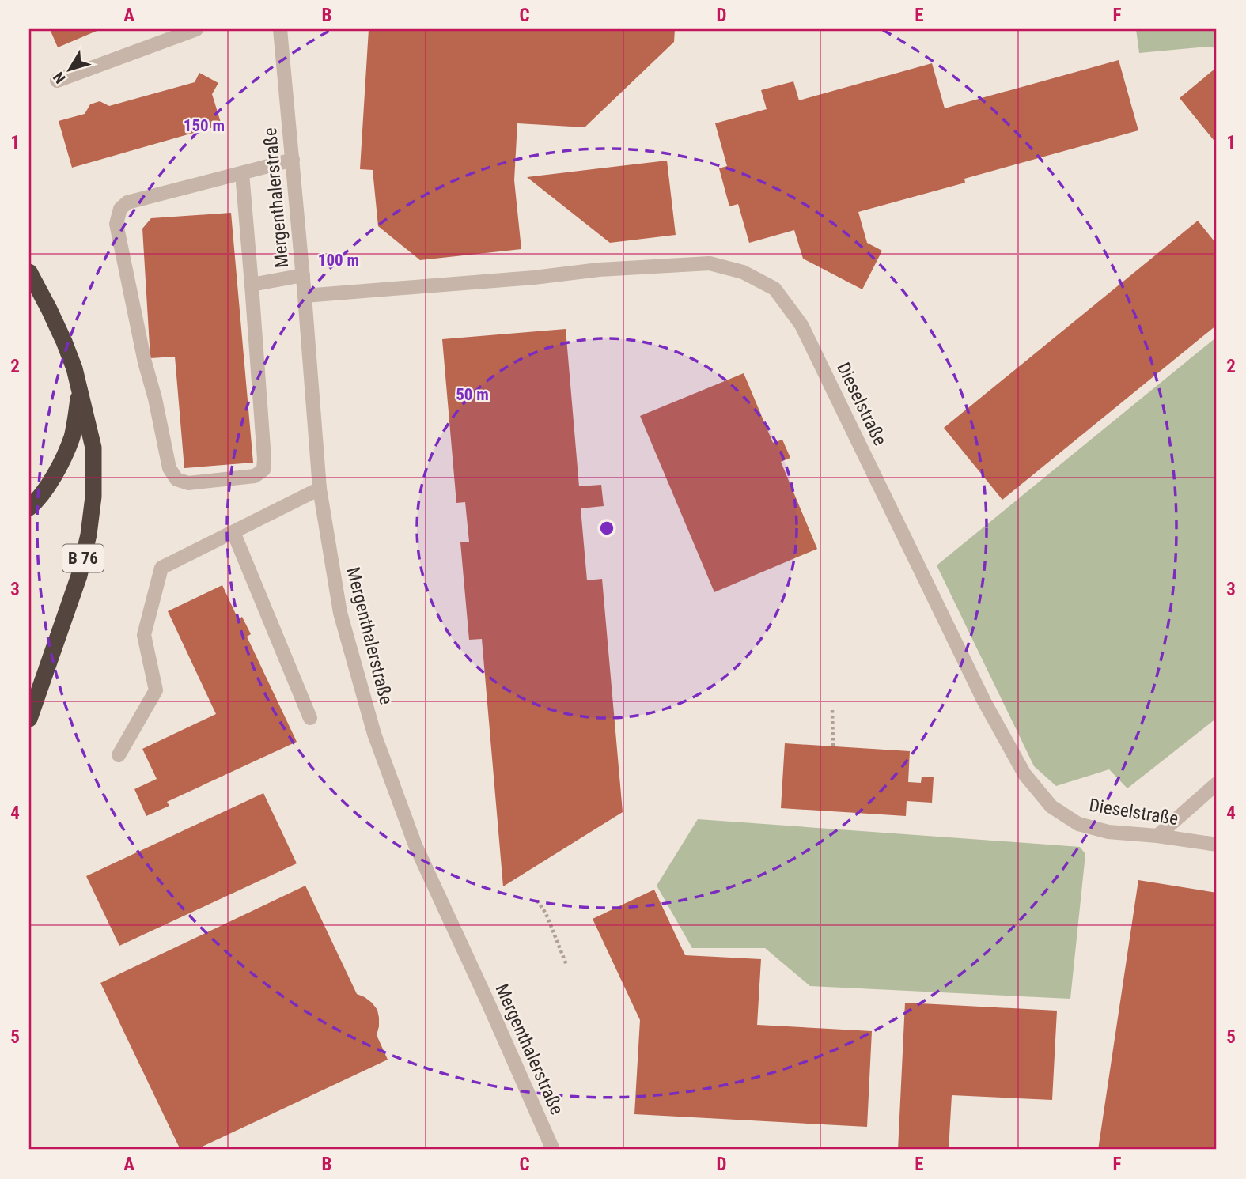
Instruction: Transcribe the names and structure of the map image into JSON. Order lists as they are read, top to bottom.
{
  "streets": {
    "highway": ["B 76"],
    "street": ["Mergenthalerstraße", "Dieselstraße"]
  },
  "crossings": [
    ["Mergenthalerstraße", "Dieselstraße"]
  ],
  "north": "bottom left",
  "grid": {
    "columns": [
      "A",
      "B",
      "C",
      "D",
      "E",
      "F"
    ],
    "rows": [
      "1",
      "2",
      "3",
      "4",
      "5"
    ]
  },
  "rings": ["150 m", "100 m", "50 m"]
}
